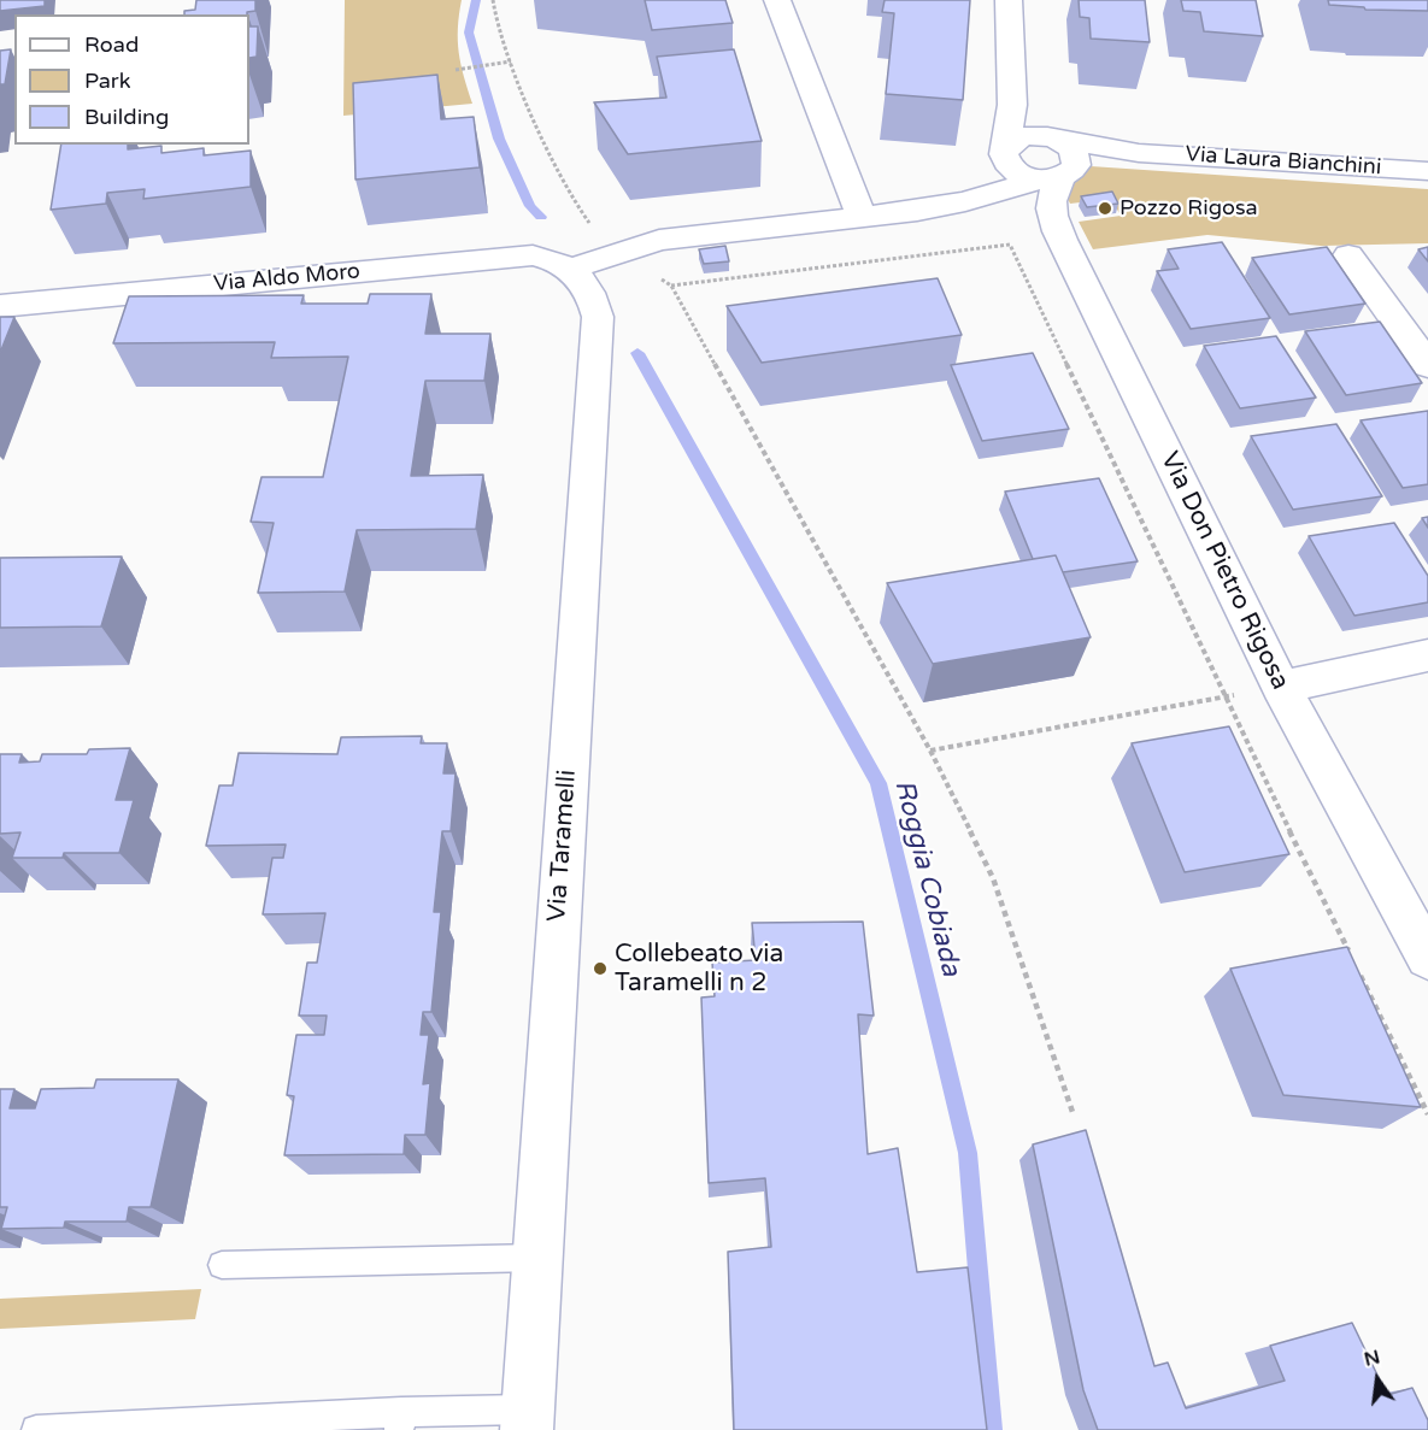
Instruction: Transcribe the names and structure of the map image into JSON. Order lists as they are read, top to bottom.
{
  "streets": {
    "street": [
      "Via Laura Bianchini",
      "Via Aldo Moro",
      "Via Don Pietro Rigosa",
      "Via Taramelli"
    ]
  },
  "crossings": [
    ["Via Laura Bianchini", "Via Don Pietro Rigosa"],
    ["Via Aldo Moro", "Via Taramelli"]
  ],
  "water": ["Roggia Cobiada"],
  "places": ["Pozzo Rigosa", "Collebeato via Taramelli n 2"],
  "legend": ["Road", "Park", "Building"],
  "north": "top"
}
